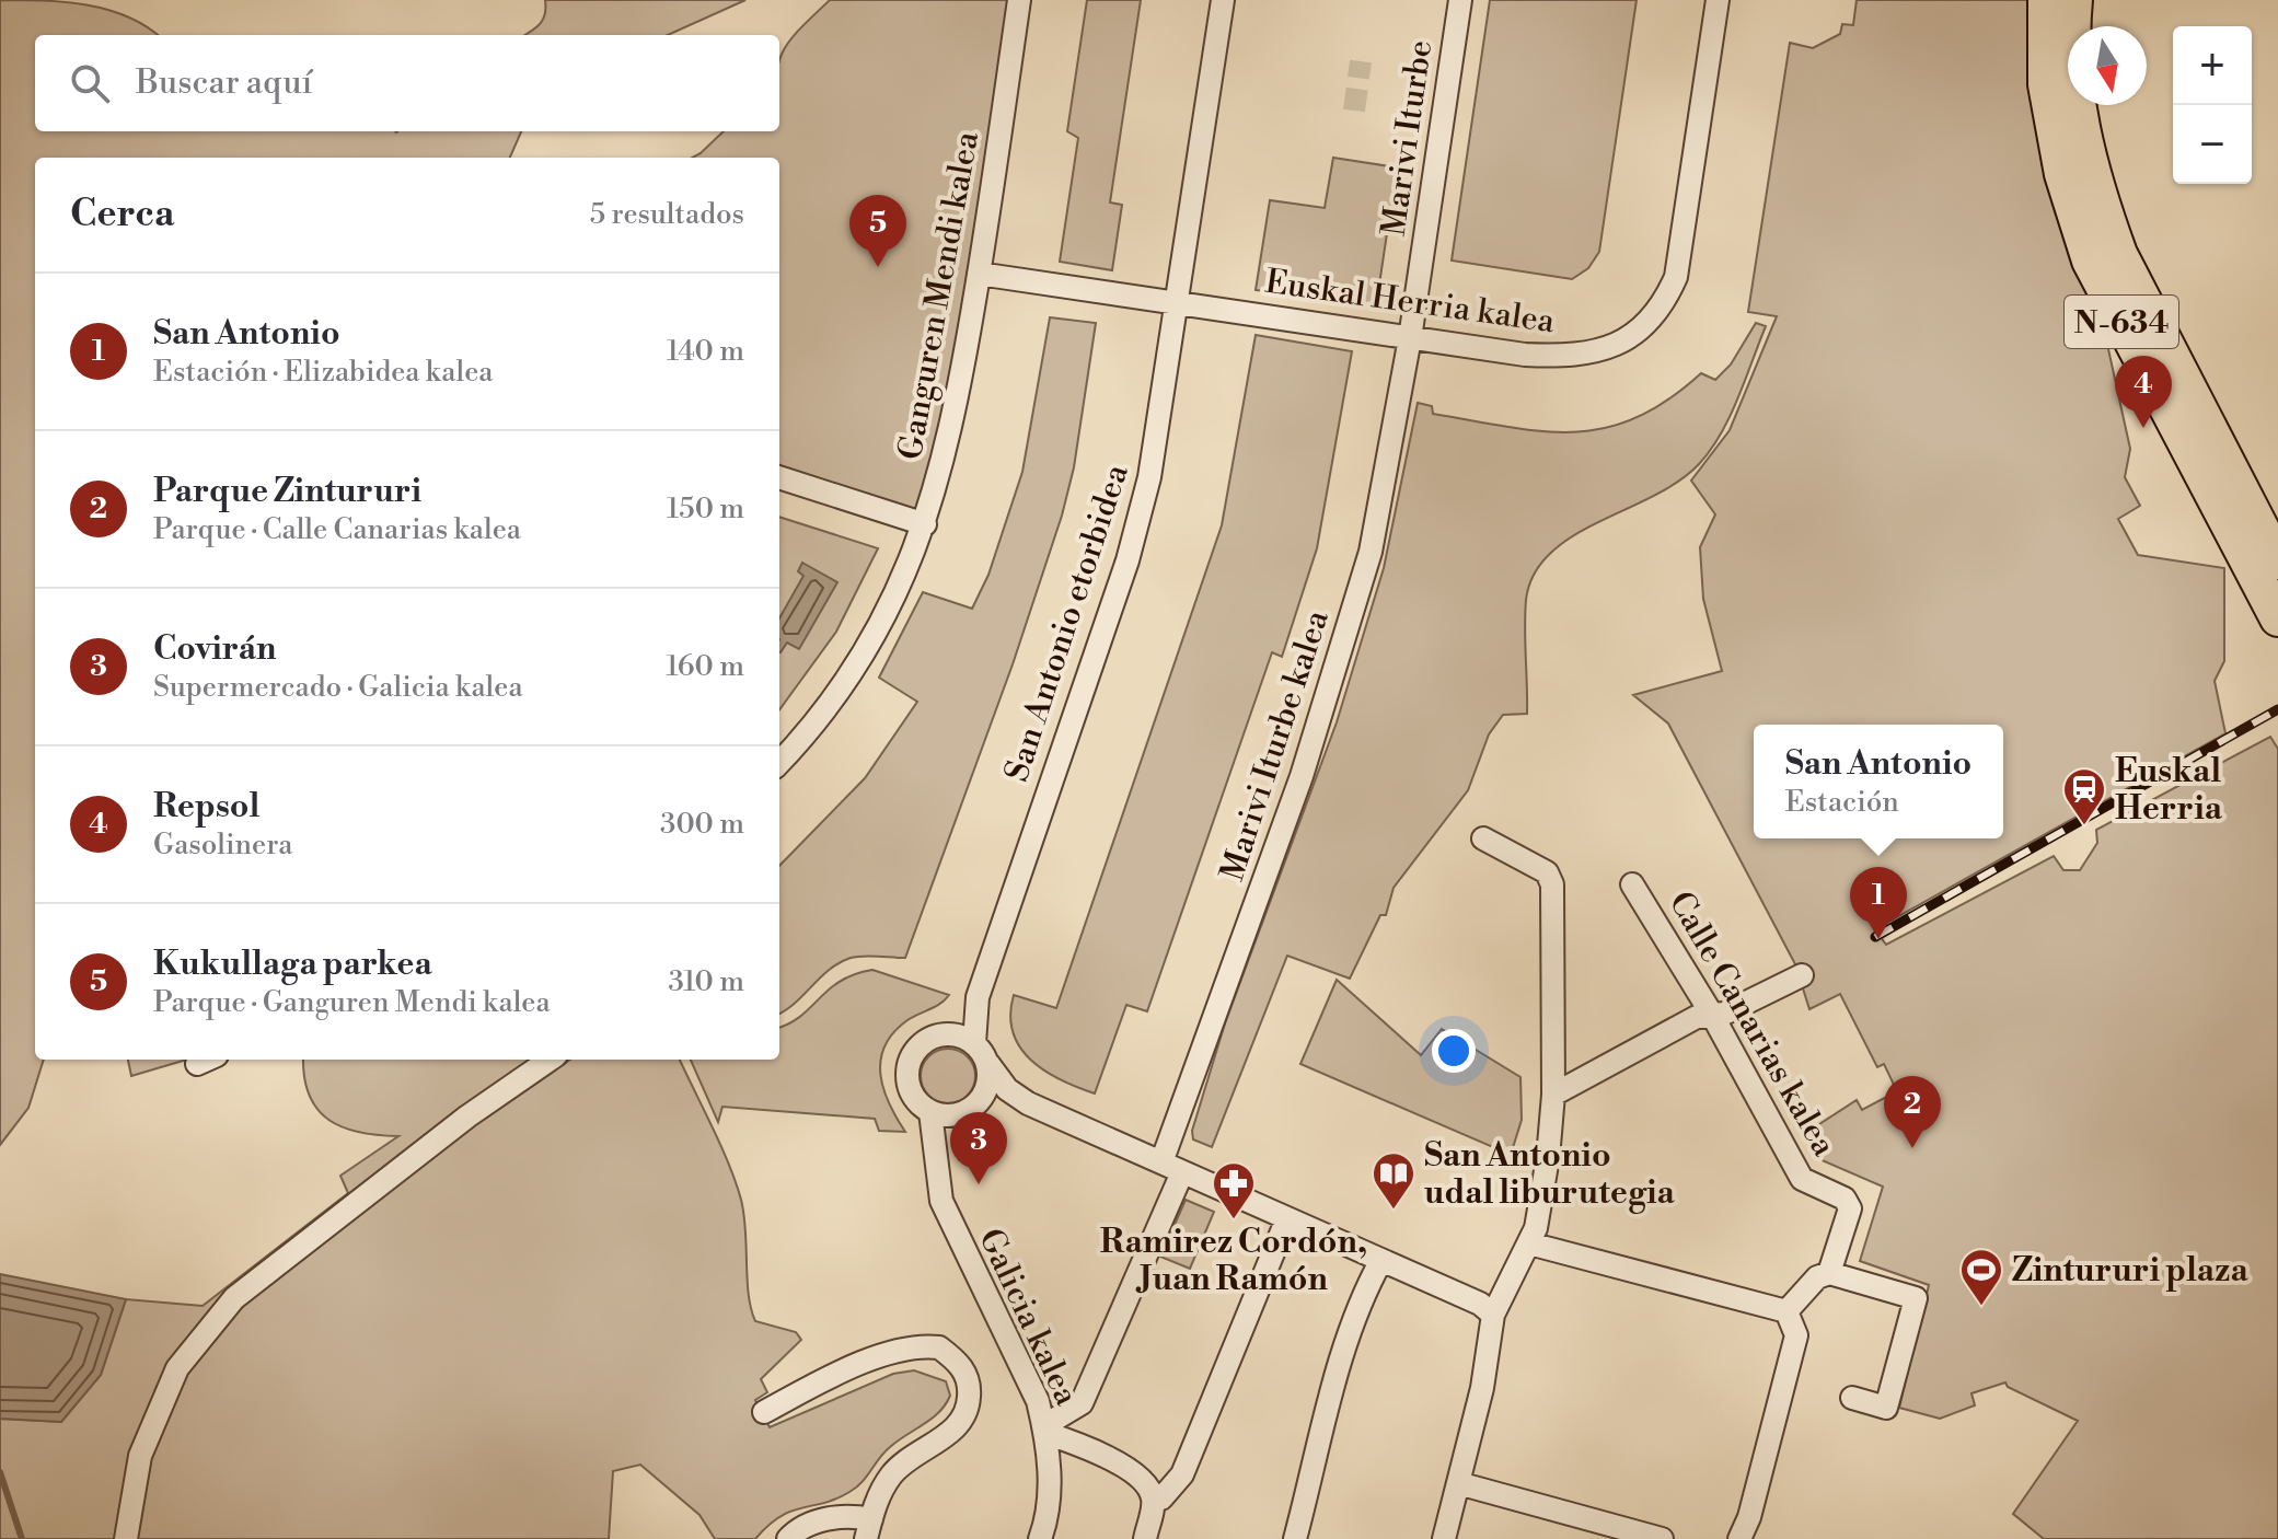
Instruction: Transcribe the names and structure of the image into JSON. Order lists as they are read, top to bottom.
{
  "streets": {
    "highway": ["N-634"],
    "street": [
      "Marivi Iturbe",
      "Ganguren Mendi kalea",
      "Euskal Herria kalea",
      "San Antonio etorbidea",
      "Marivi Iturbe kalea",
      "Calle Canarias kalea",
      "Galicia kalea"
    ]
  },
  "crossings": [
    ["Marivi Iturbe", "Euskal Herria kalea"],
    ["Marivi Iturbe", "Marivi Iturbe kalea"],
    ["Ganguren Mendi kalea", "Euskal Herria kalea"],
    ["Euskal Herria kalea", "San Antonio etorbidea"],
    ["Euskal Herria kalea", "Marivi Iturbe kalea"],
    ["San Antonio etorbidea", "Galicia kalea"],
    ["Marivi Iturbe kalea", "Galicia kalea"]
  ],
  "places": {
    "station": ["Euskal Herria"],
    "library": ["San Antonio udal liburutegia"],
    "pharmacy": ["Ramirez Cordón, Juan Ramón"],
    "sports": ["Zintururi plaza"]
  },
  "north": "bottom",
  "page": {
    "map_buttons": ["+", "−"],
    "search": "Buscar aquí",
    "heading": ["Cerca", "5 resultados"],
    "pins": [
      "5",
      "4",
      "1",
      "2",
      "3"
    ],
    "list": [
      {
        "mark": "1",
        "name": "San Antonio",
        "note": "Estación · Elizabidea kalea",
        "value": "140 m"
      },
      {
        "mark": "2",
        "name": "Parque Zintururi",
        "note": "Parque · Calle Canarias kalea",
        "value": "150 m"
      },
      {
        "mark": "3",
        "name": "Covirán",
        "note": "Supermercado · Galicia kalea",
        "value": "160 m"
      },
      {
        "mark": "4",
        "name": "Repsol",
        "note": "Gasolinera",
        "value": "300 m"
      },
      {
        "mark": "5",
        "name": "Kukullaga parkea",
        "note": "Parque · Ganguren Mendi kalea",
        "value": "310 m"
      }
    ],
    "popup": ["San Antonio", "Estación"]
  }
}
